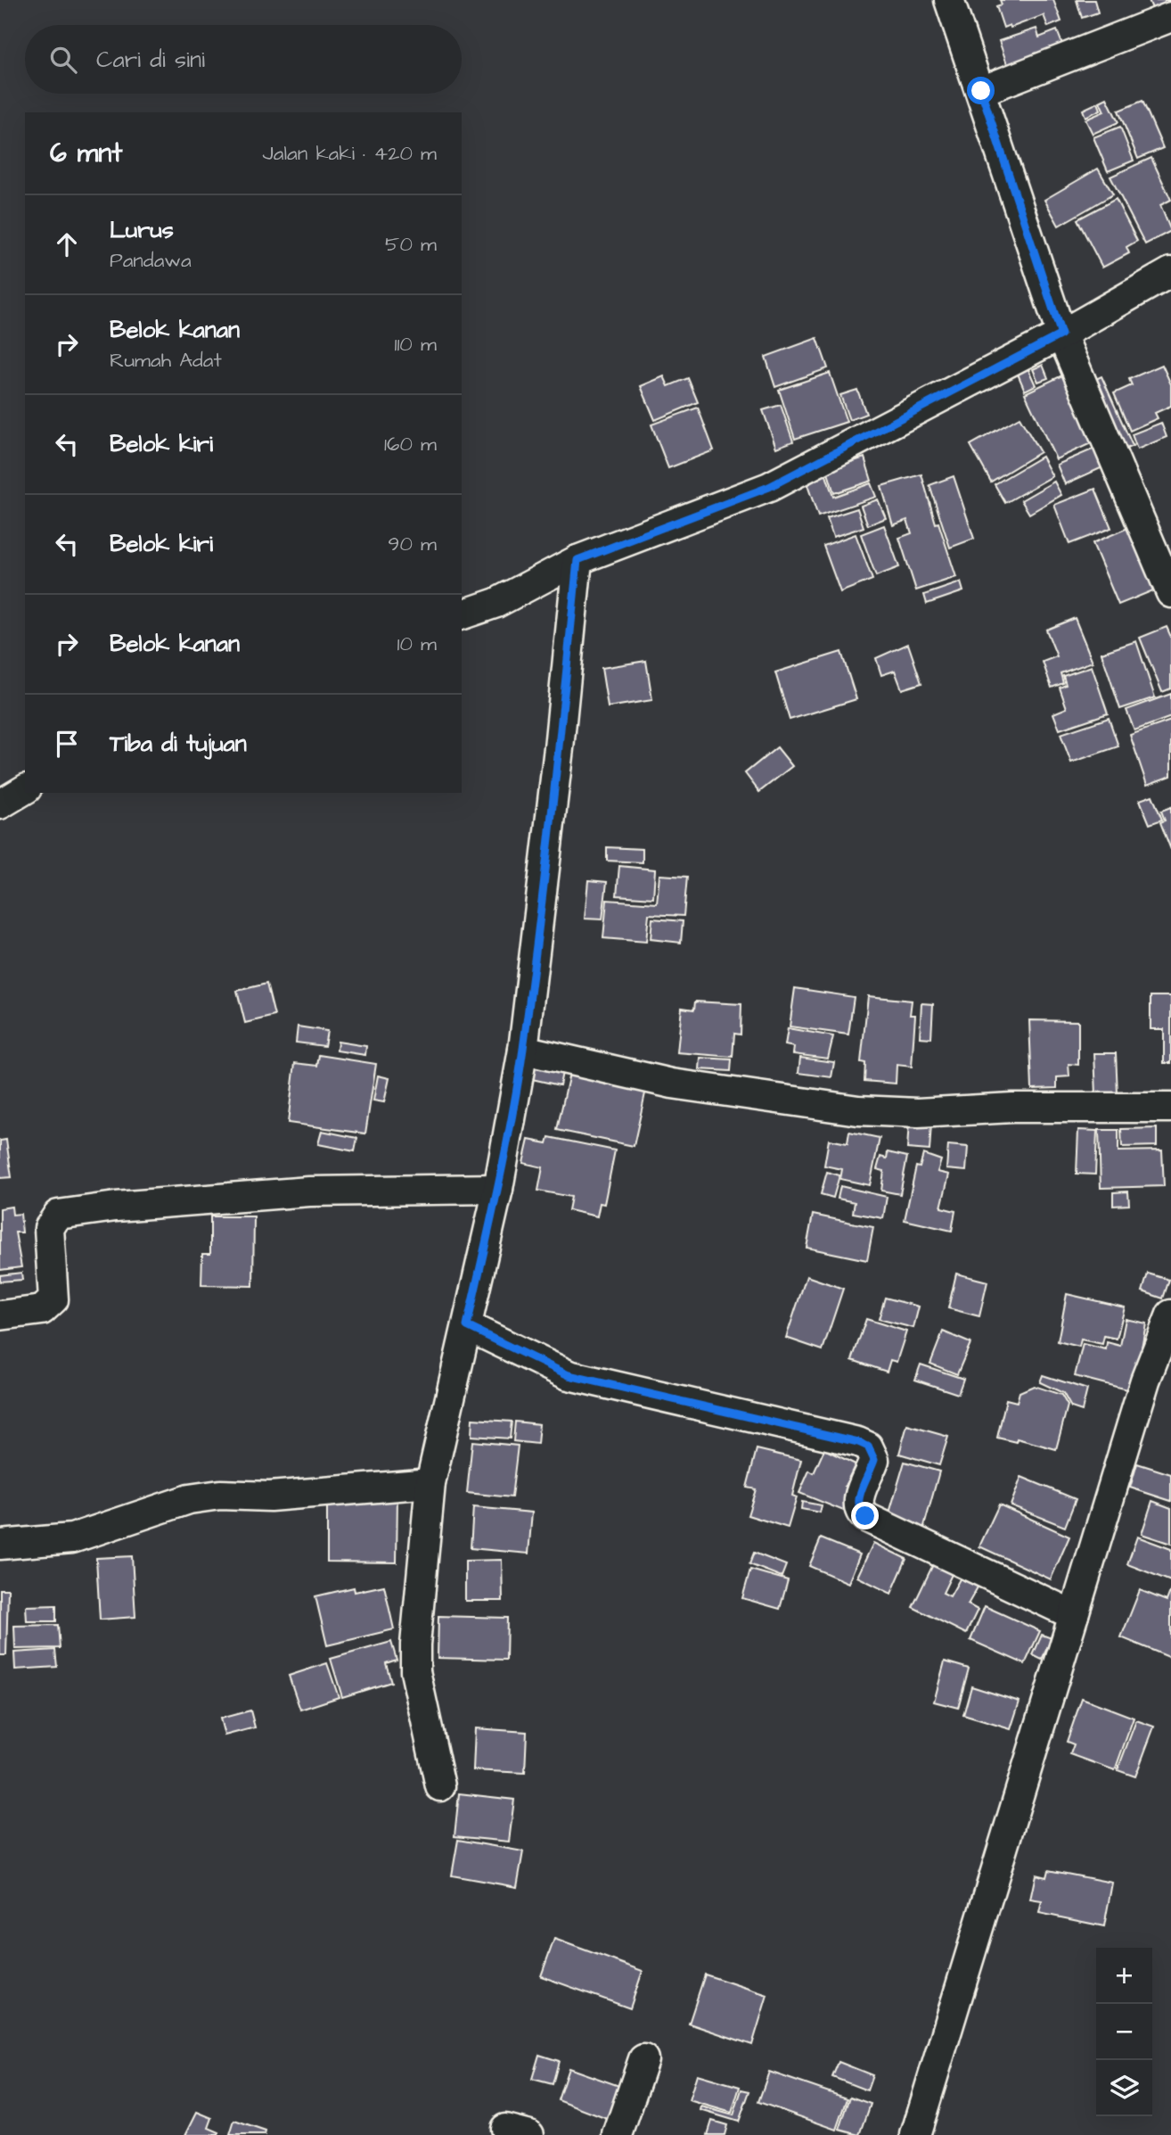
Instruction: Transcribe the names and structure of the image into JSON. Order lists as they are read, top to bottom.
{
  "page": {
    "search": "Cari di sini",
    "heading": ["6 mnt", "Jalan kaki · 420 m"],
    "list": [
      ["Lurus", "Pandawa", "50 m"],
      ["Belok kanan", "Rumah Adat", "110 m"],
      ["Belok kiri", "160 m"],
      ["Belok kiri", "90 m"],
      ["Belok kanan", "10 m"],
      "Tiba di tujuan"
    ],
    "map_buttons": ["+", "−"]
  }
}
